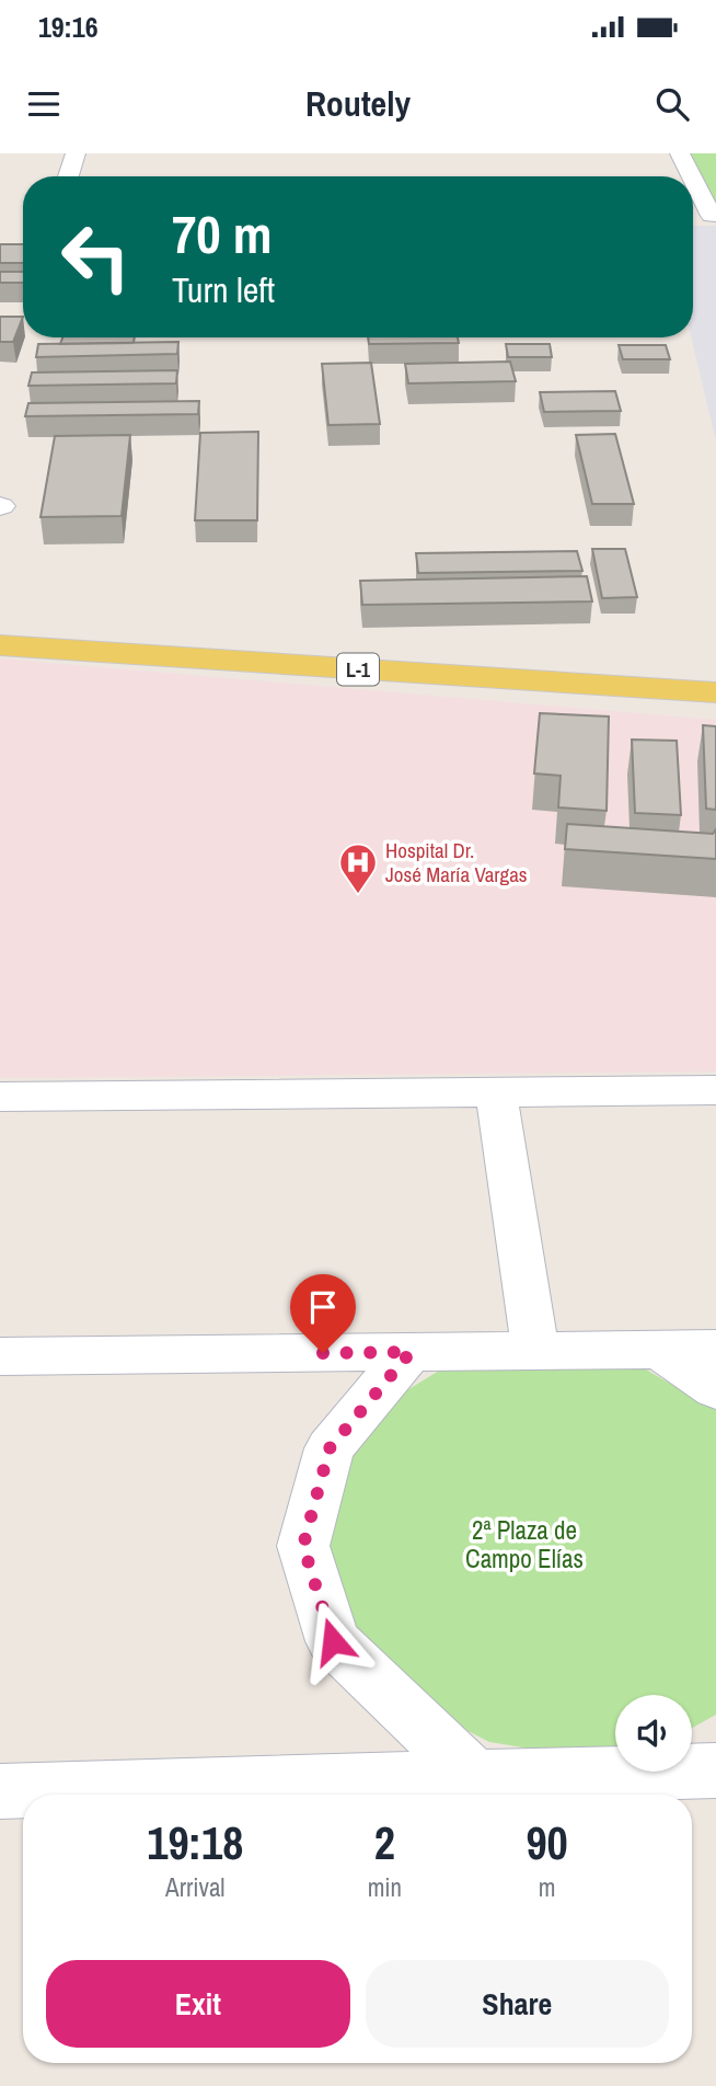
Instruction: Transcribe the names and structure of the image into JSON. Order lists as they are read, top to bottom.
{
  "streets": {
    "main road": ["L-1"]
  },
  "parks": ["2ª Plaza de Campo Elías"],
  "places": {
    "hospital": ["Hospital Dr. José María Vargas"]
  },
  "page": {
    "status": "19:16",
    "header": "Routely",
    "turn": ["70 m", "Turn left"],
    "eta": [
      "19:18",
      "Arrival",
      "2",
      "min",
      "90",
      "m"
    ],
    "buttons": ["Exit", "Share"]
  }
}
